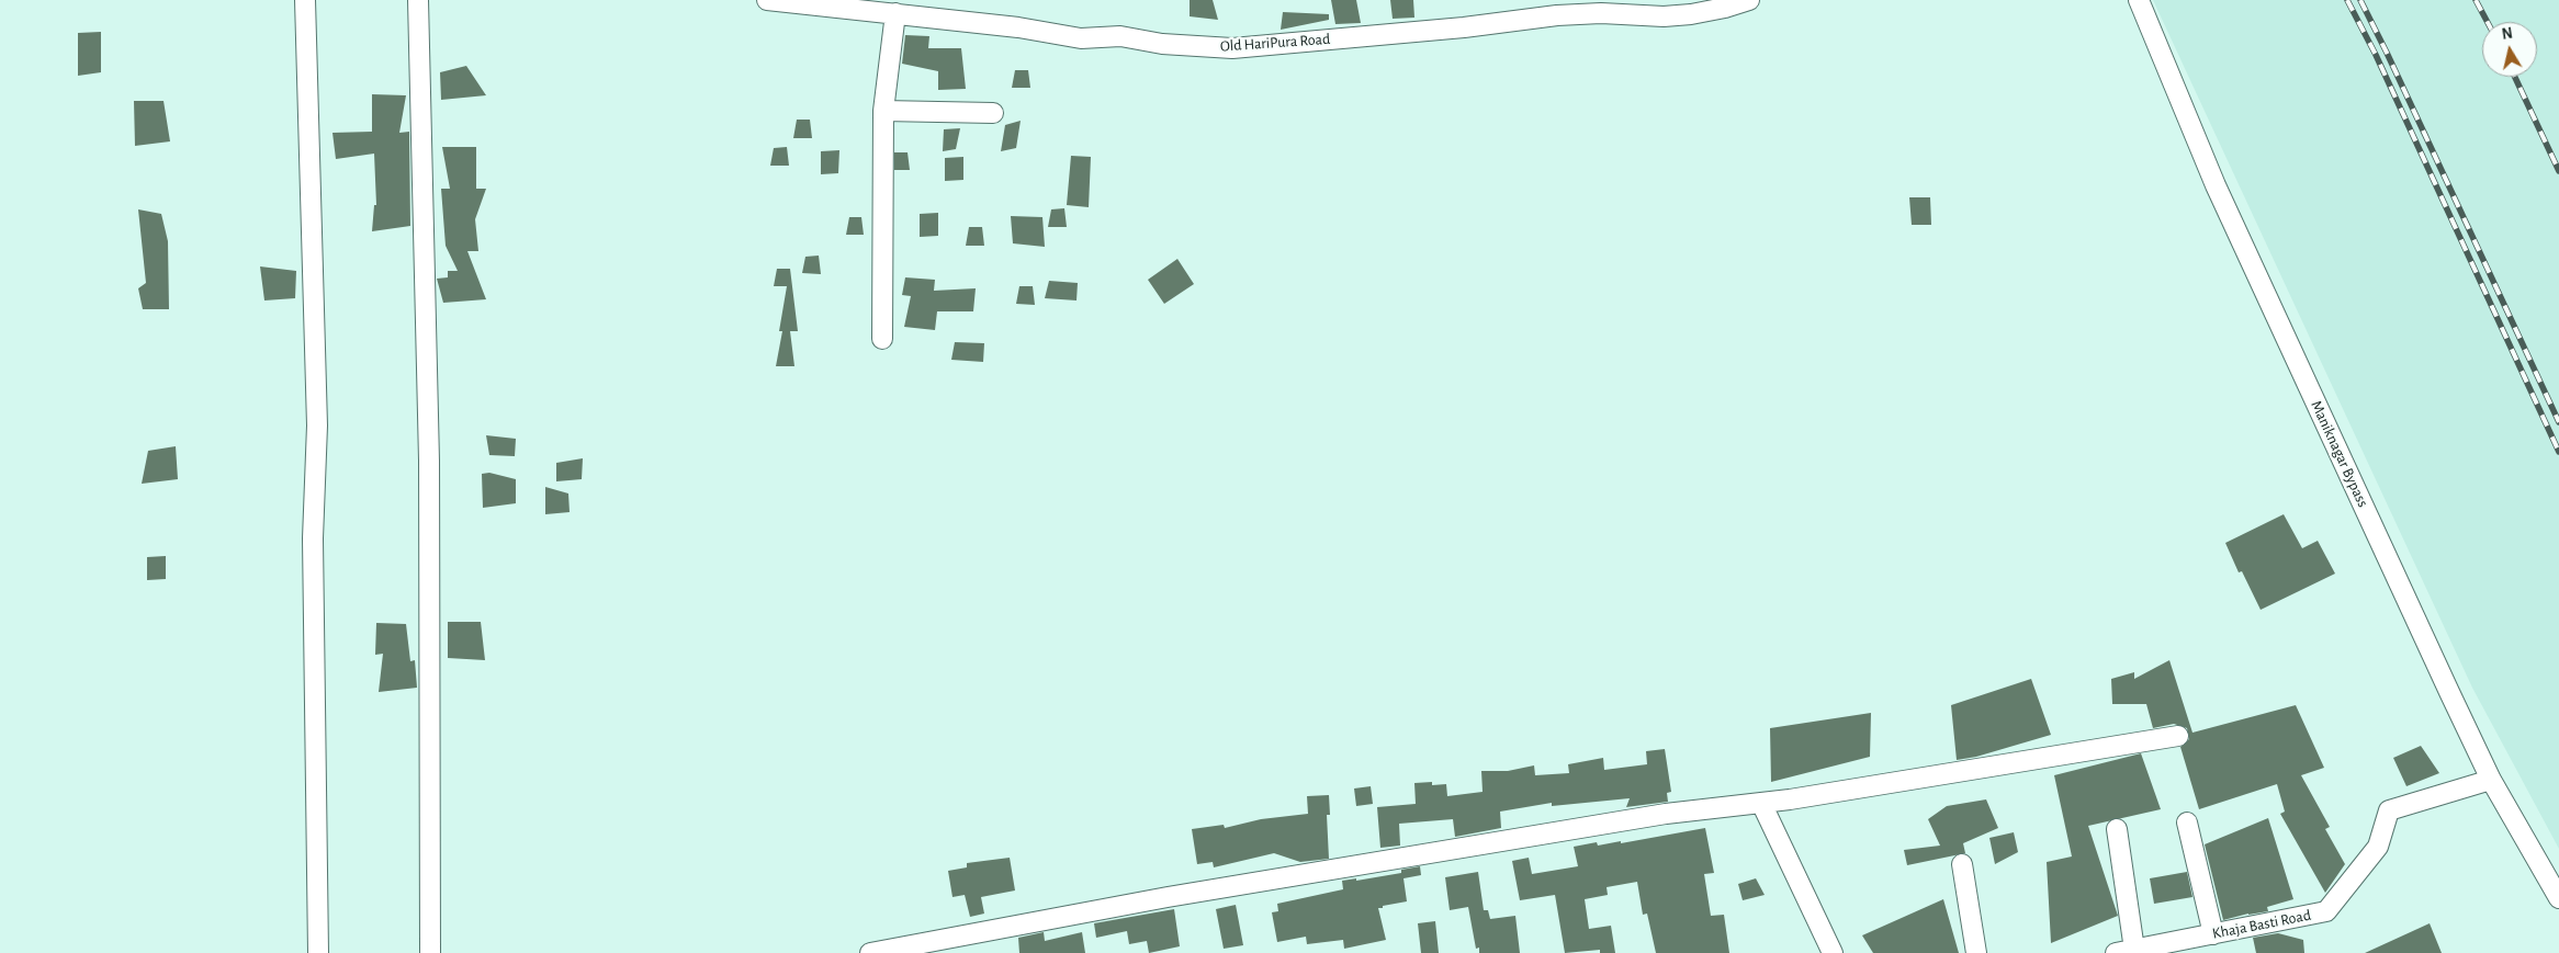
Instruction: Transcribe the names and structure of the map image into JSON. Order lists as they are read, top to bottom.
{
  "streets": {
    "street": ["Old HariPura Road", "Maniknagar Bypass", "Khaja Basti Road"]
  },
  "crossings": [
    ["Maniknagar Bypass", "Khaja Basti Road"]
  ],
  "north": "top"
}
